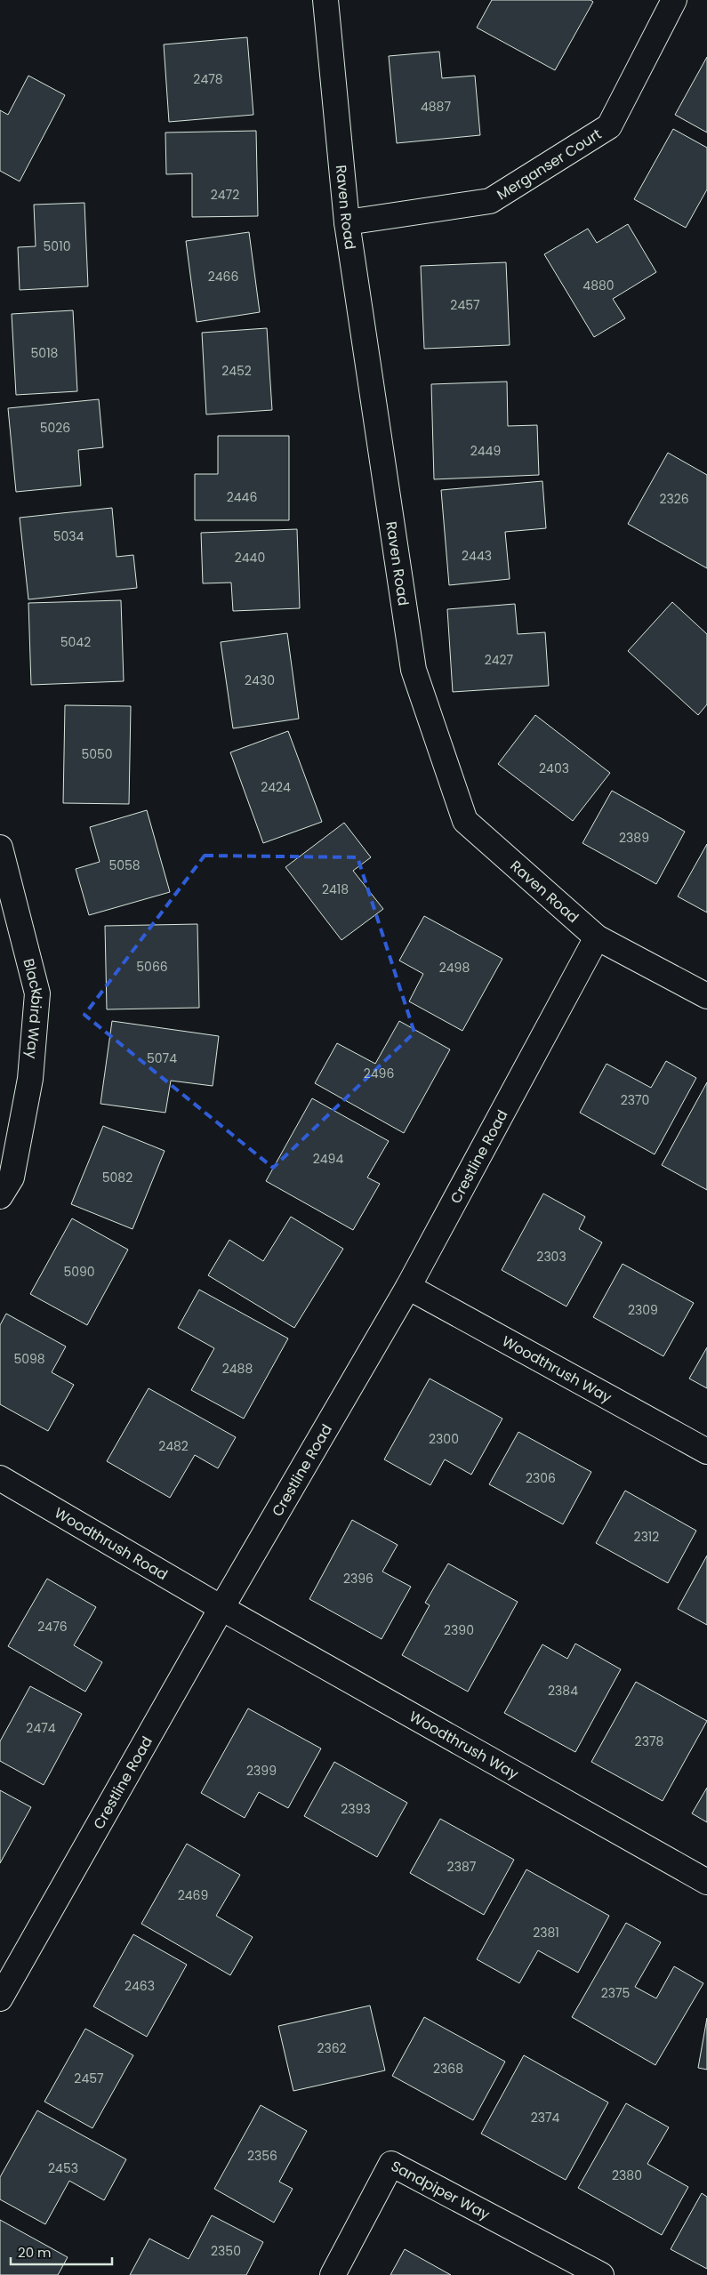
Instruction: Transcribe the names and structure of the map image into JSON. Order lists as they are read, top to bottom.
{
  "streets": {
    "street": [
      "Merganser Court",
      "Raven Road",
      "Blackbird Way",
      "Crestline Road",
      "Woodthrush Way",
      "Woodthrush Road",
      "Sandpiper Way"
    ]
  },
  "crossings": [
    ["Merganser Court", "Raven Road"],
    ["Raven Road", "Crestline Road"],
    ["Crestline Road", "Woodthrush Way"],
    ["Crestline Road", "Woodthrush Road"],
    ["Woodthrush Way", "Woodthrush Road"]
  ],
  "house_numbers": [
    "2478",
    "4887",
    "2472",
    "5010",
    "2466",
    "4880",
    "2457",
    "5018",
    "2452",
    "5026",
    "2449",
    "2446",
    "2326",
    "5034",
    "2443",
    "2440",
    "5042",
    "2427",
    "2430",
    "5050",
    "2403",
    "2424",
    "2389",
    "5058",
    "2418",
    "5066",
    "2498",
    "5074",
    "2496",
    "2370",
    "2494",
    "5082",
    "2303",
    "5090",
    "2309",
    "5098",
    "2488",
    "2300",
    "2482",
    "2306",
    "2312",
    "2396",
    "2476",
    "2390",
    "2384",
    "2474",
    "2378",
    "2399",
    "2393",
    "2387",
    "2469",
    "2381",
    "2463",
    "2375",
    "2362",
    "2368",
    "2457",
    "2374",
    "2356",
    "2453",
    "2380",
    "2350"
  ],
  "scale_bar": "20 m"
}
